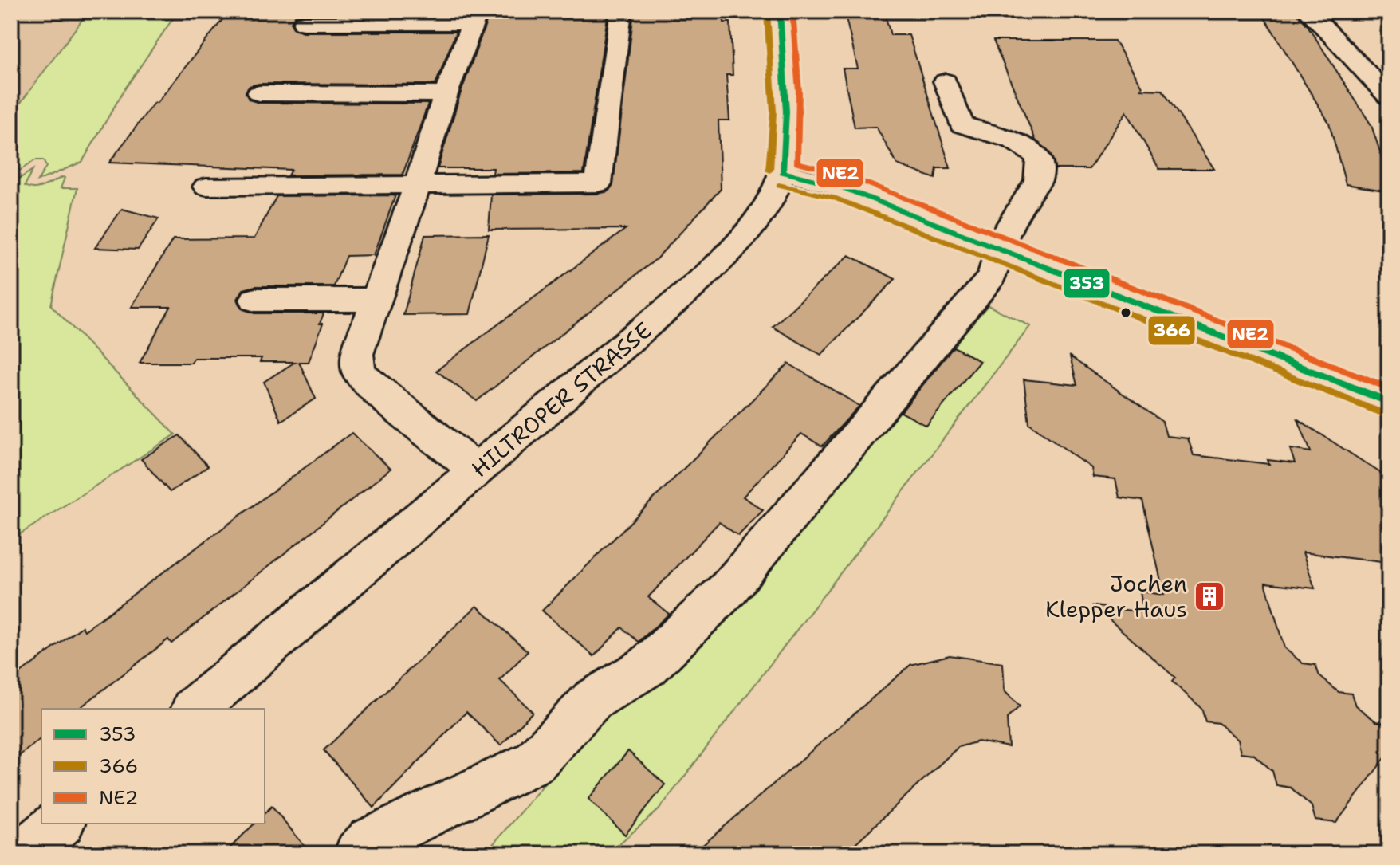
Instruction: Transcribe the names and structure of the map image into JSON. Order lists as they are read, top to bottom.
{
  "streets": {
    "street": ["HILTROPER STRASSE"]
  },
  "places": {
    "building": ["Jochen Klepper Haus"]
  },
  "lines": ["transit line 353", "transit line NE2", "transit line 366"],
  "legend": ["353", "366", "NE2"]
}
